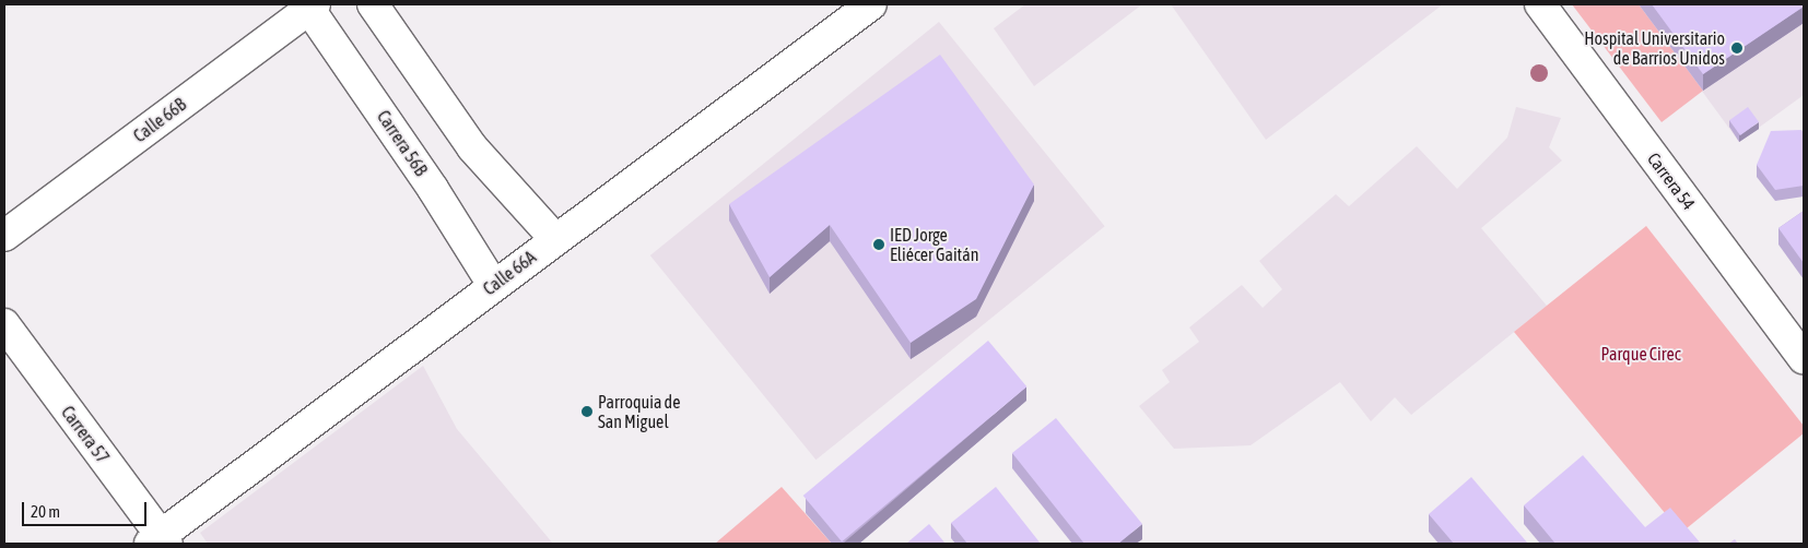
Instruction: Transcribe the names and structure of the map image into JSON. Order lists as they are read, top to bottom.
{
  "streets": {
    "street": [
      "Calle 66B",
      "Carrera 56B",
      "Carrera 54",
      "Calle 66A",
      "Carrera 57"
    ]
  },
  "crossings": [
    ["Calle 66B", "Carrera 56B"],
    ["Carrera 56B", "Calle 66A"],
    ["Calle 66A", "Carrera 57"]
  ],
  "parks": ["Parque Cirec"],
  "places": ["Hospital Universitario de Barrios Unidos", "IED Jorge Eliécer Gaitán", "Parroquia de San Miguel"],
  "scale_bar": "20 m"
}
